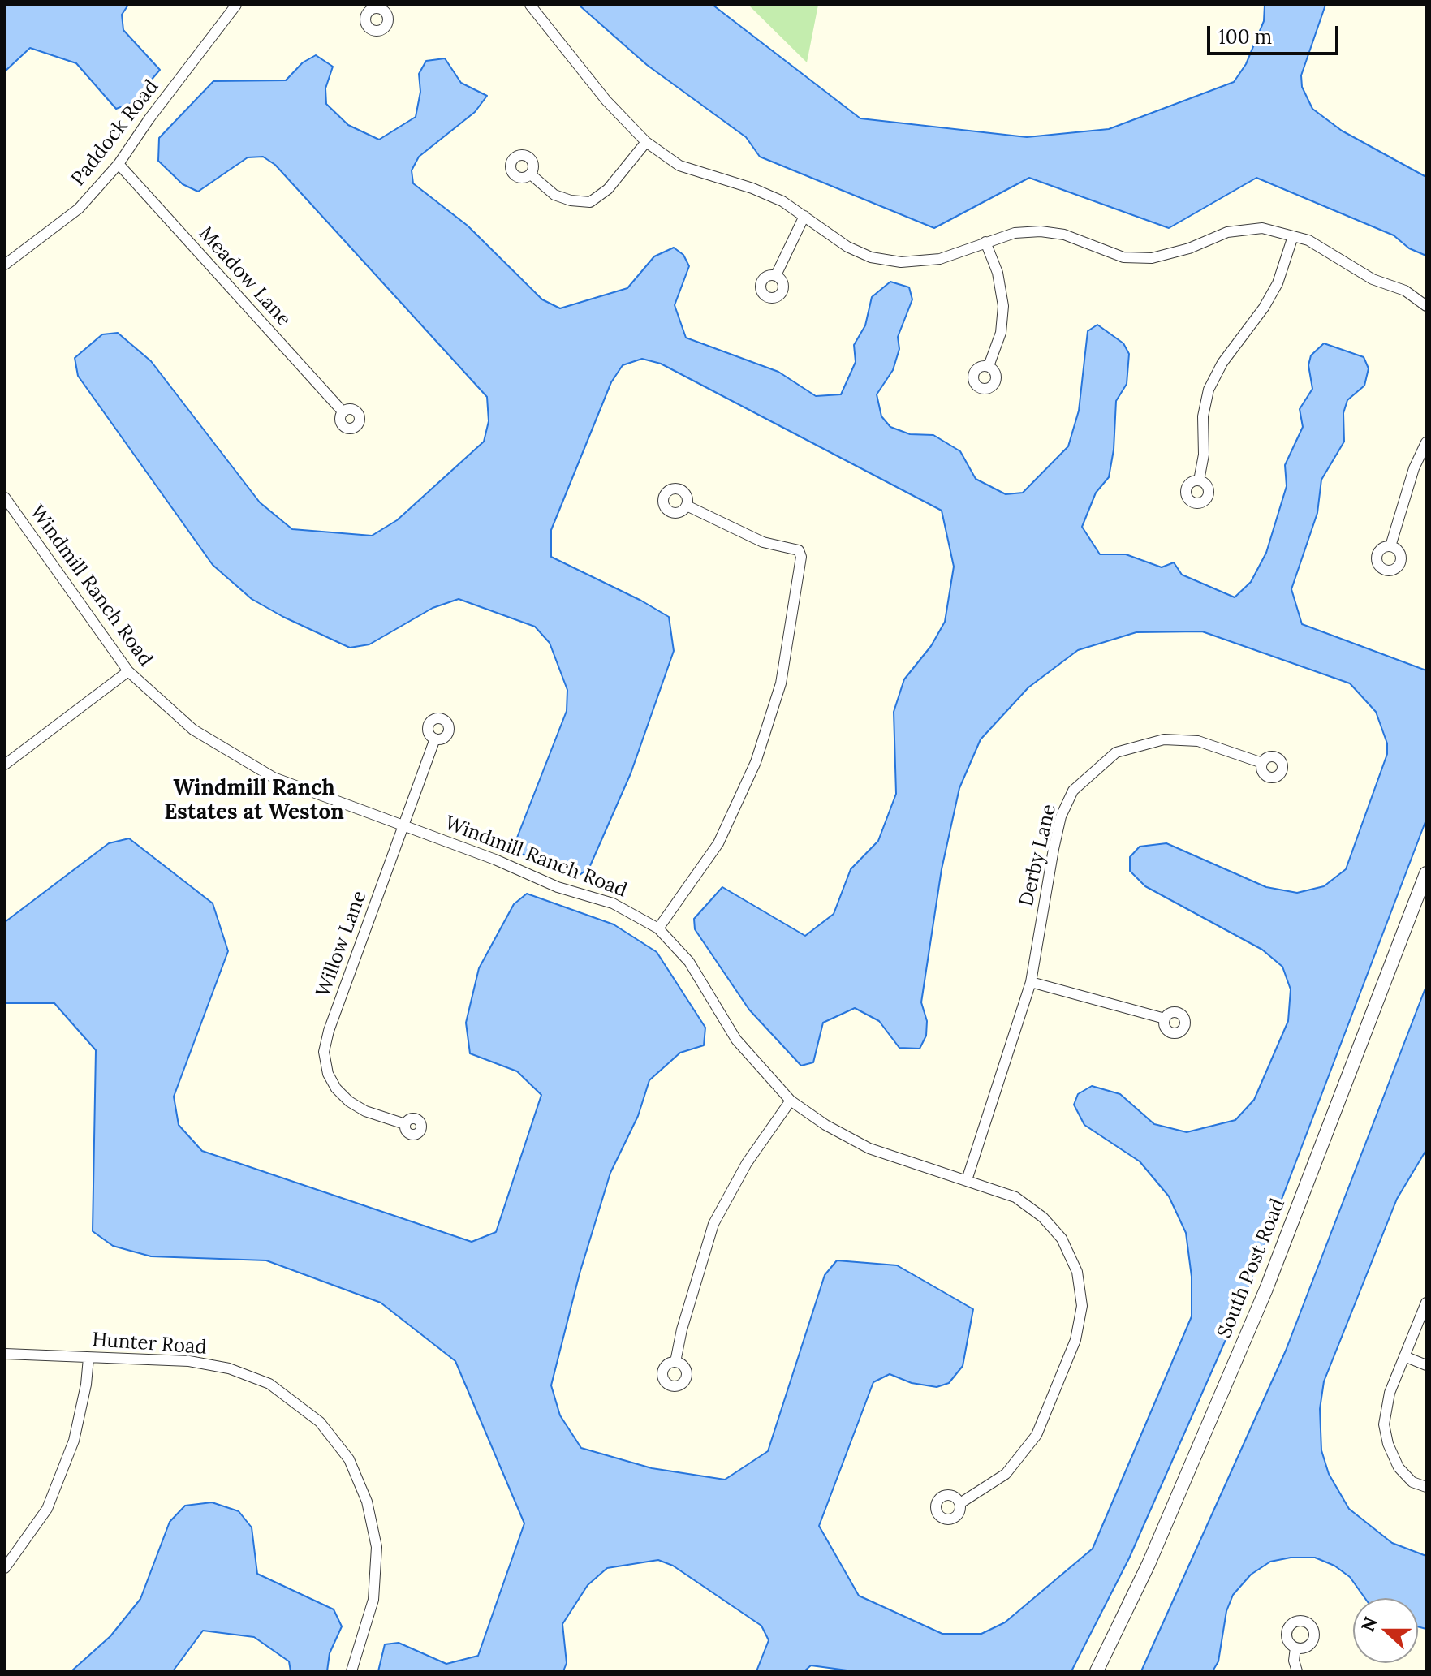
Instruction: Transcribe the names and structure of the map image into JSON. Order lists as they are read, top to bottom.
{
  "streets": {
    "street": [
      "Paddock Road",
      "Meadow Lane",
      "Windmill Ranch Road",
      "Derby Lane",
      "Willow Lane",
      "South Post Road",
      "Hunter Road"
    ]
  },
  "crossings": [
    ["Paddock Road", "Meadow Lane"],
    ["Windmill Ranch Road", "Derby Lane"],
    ["Windmill Ranch Road", "Willow Lane"]
  ],
  "districts": ["Windmill Ranch Estates at Weston"],
  "scale_bar": "100 m",
  "north": "left"
}
